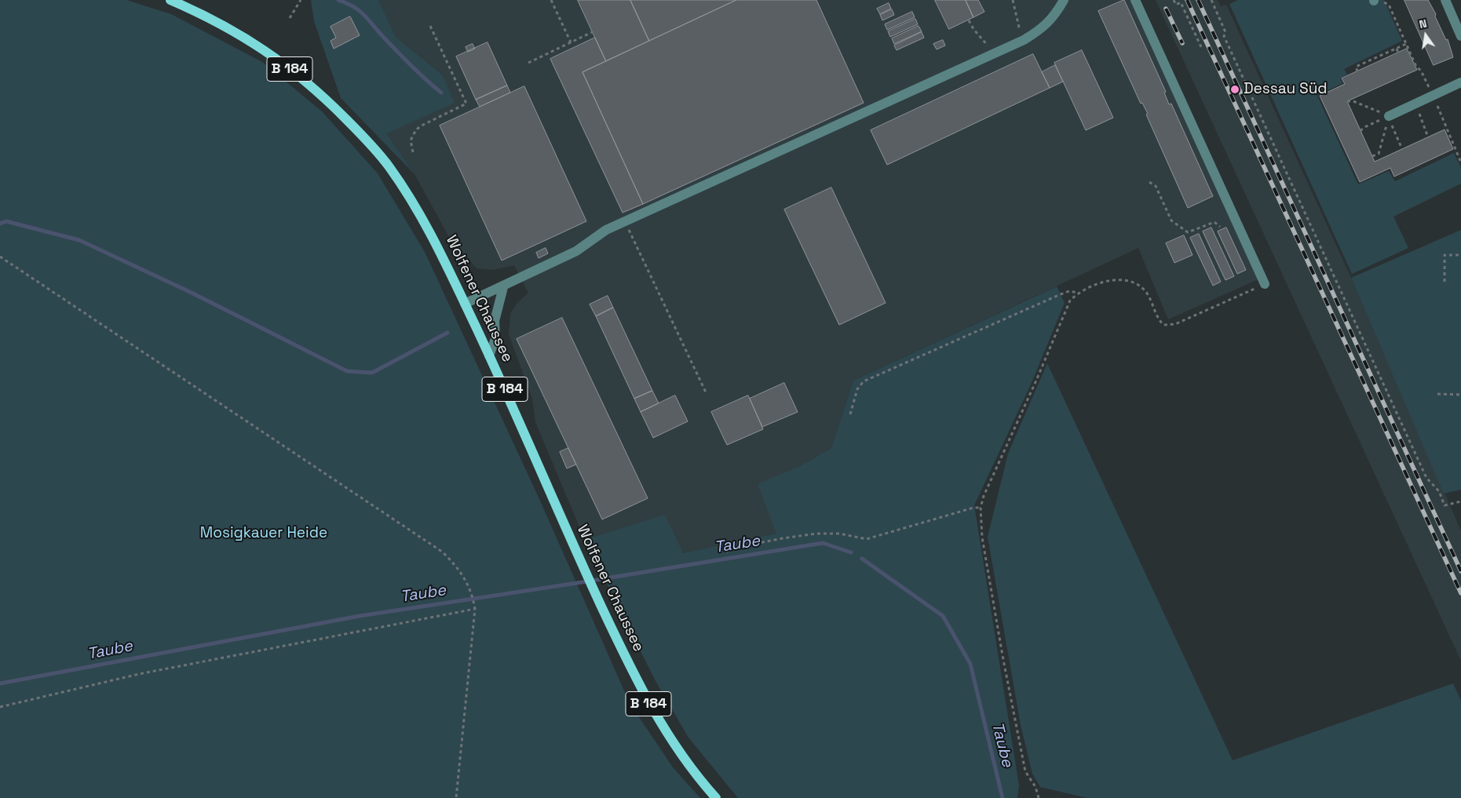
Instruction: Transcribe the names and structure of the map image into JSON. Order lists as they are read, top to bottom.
{
  "streets": {
    "main road": ["B 184", "Wolfener Chaussee"]
  },
  "water": ["Taube"],
  "parks": ["Mosigkauer Heide"],
  "places": ["Dessau Süd"],
  "north": "top"
}
